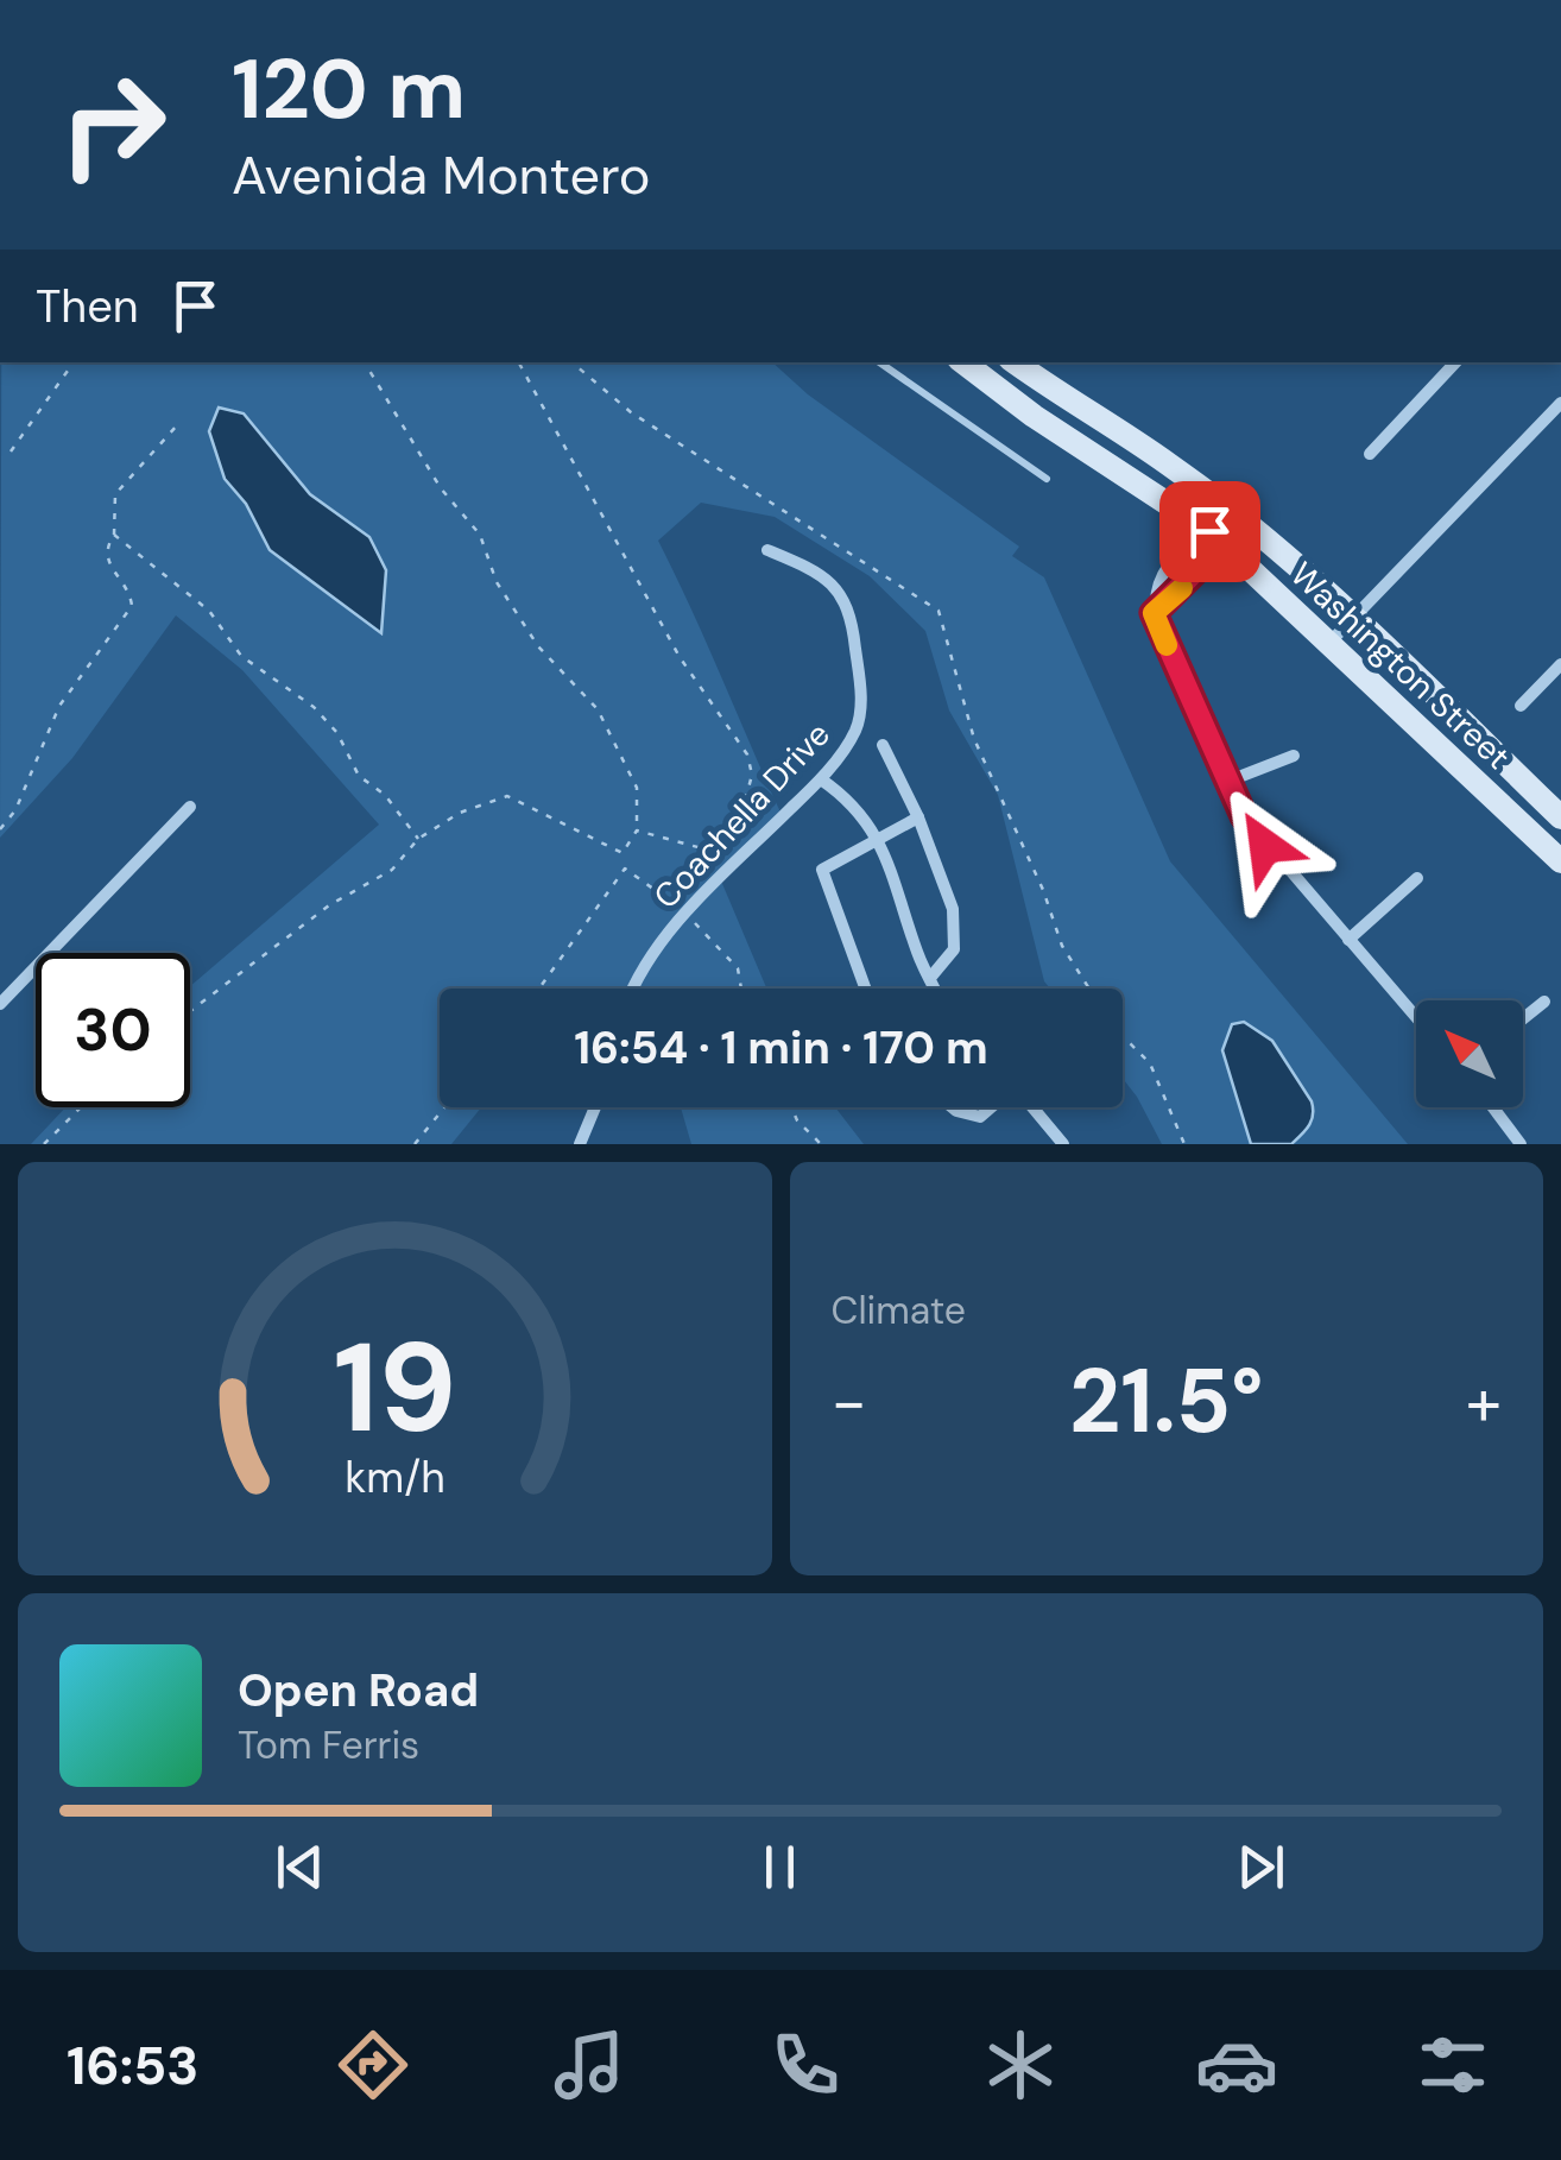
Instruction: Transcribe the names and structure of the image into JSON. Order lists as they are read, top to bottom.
{
  "streets": {
    "main road": ["Washington Street"],
    "street": ["Coachella Drive"]
  },
  "north": "top left",
  "page": {
    "turn": ["120 m", "Avenida Montero"],
    "then": "Then",
    "limit": "30",
    "trip": "16:54 · 1 min · 170 m",
    "tile": "Climate",
    "heat": ["−", "21.5°", "+"],
    "song": ["Open Road", "Tom Ferris"],
    "tabs": "16:53",
    "gauge": ["19", "km/h"]
  }
}
